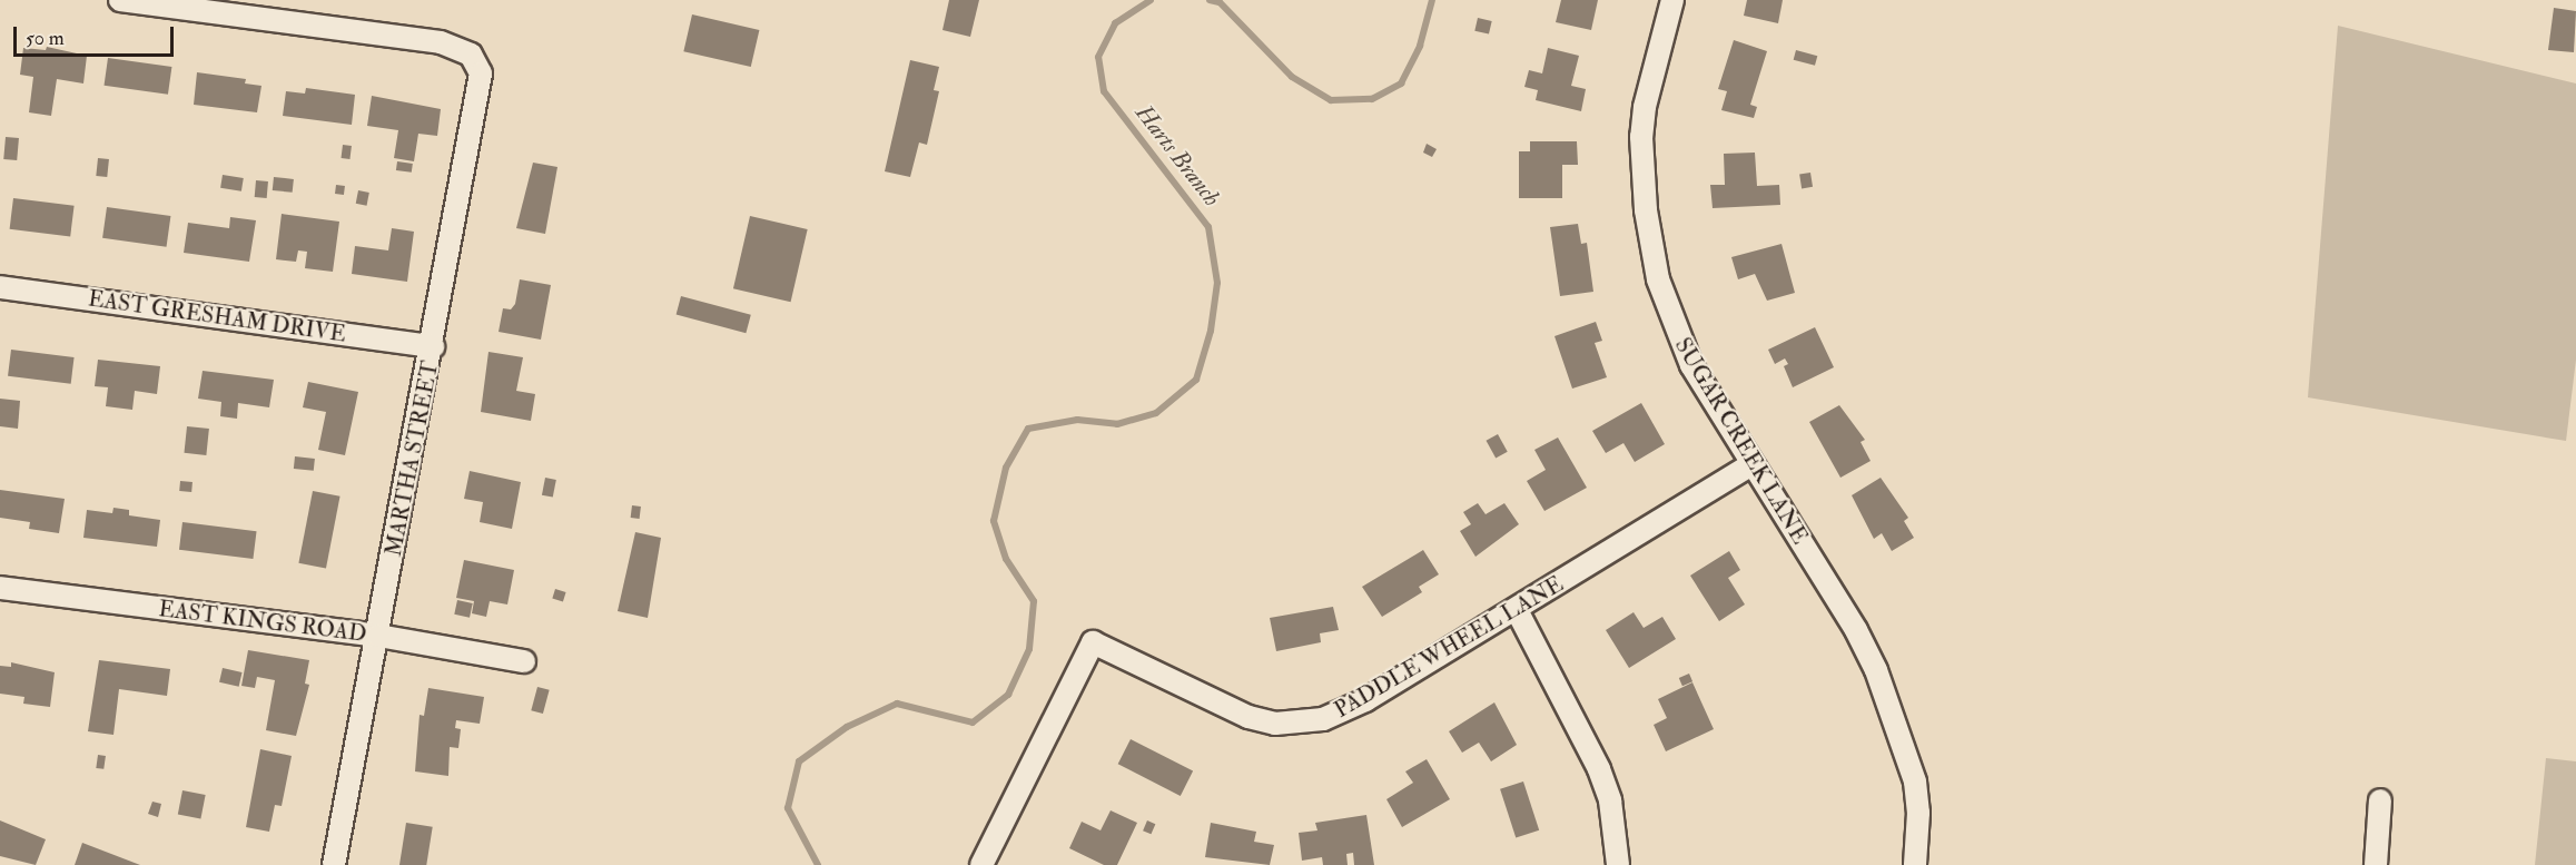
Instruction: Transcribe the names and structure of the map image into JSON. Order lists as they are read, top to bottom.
{
  "streets": {
    "street": [
      "EAST GRESHAM DRIVE",
      "SUGAR CREEK LANE",
      "MARTHA STREET",
      "EAST KINGS ROAD",
      "PADDLE WHEEL LANE"
    ]
  },
  "crossings": [
    ["EAST GRESHAM DRIVE", "MARTHA STREET"],
    ["SUGAR CREEK LANE", "PADDLE WHEEL LANE"],
    ["MARTHA STREET", "EAST KINGS ROAD"]
  ],
  "water": ["Harts Branch"],
  "scale_bar": "50 m"
}
